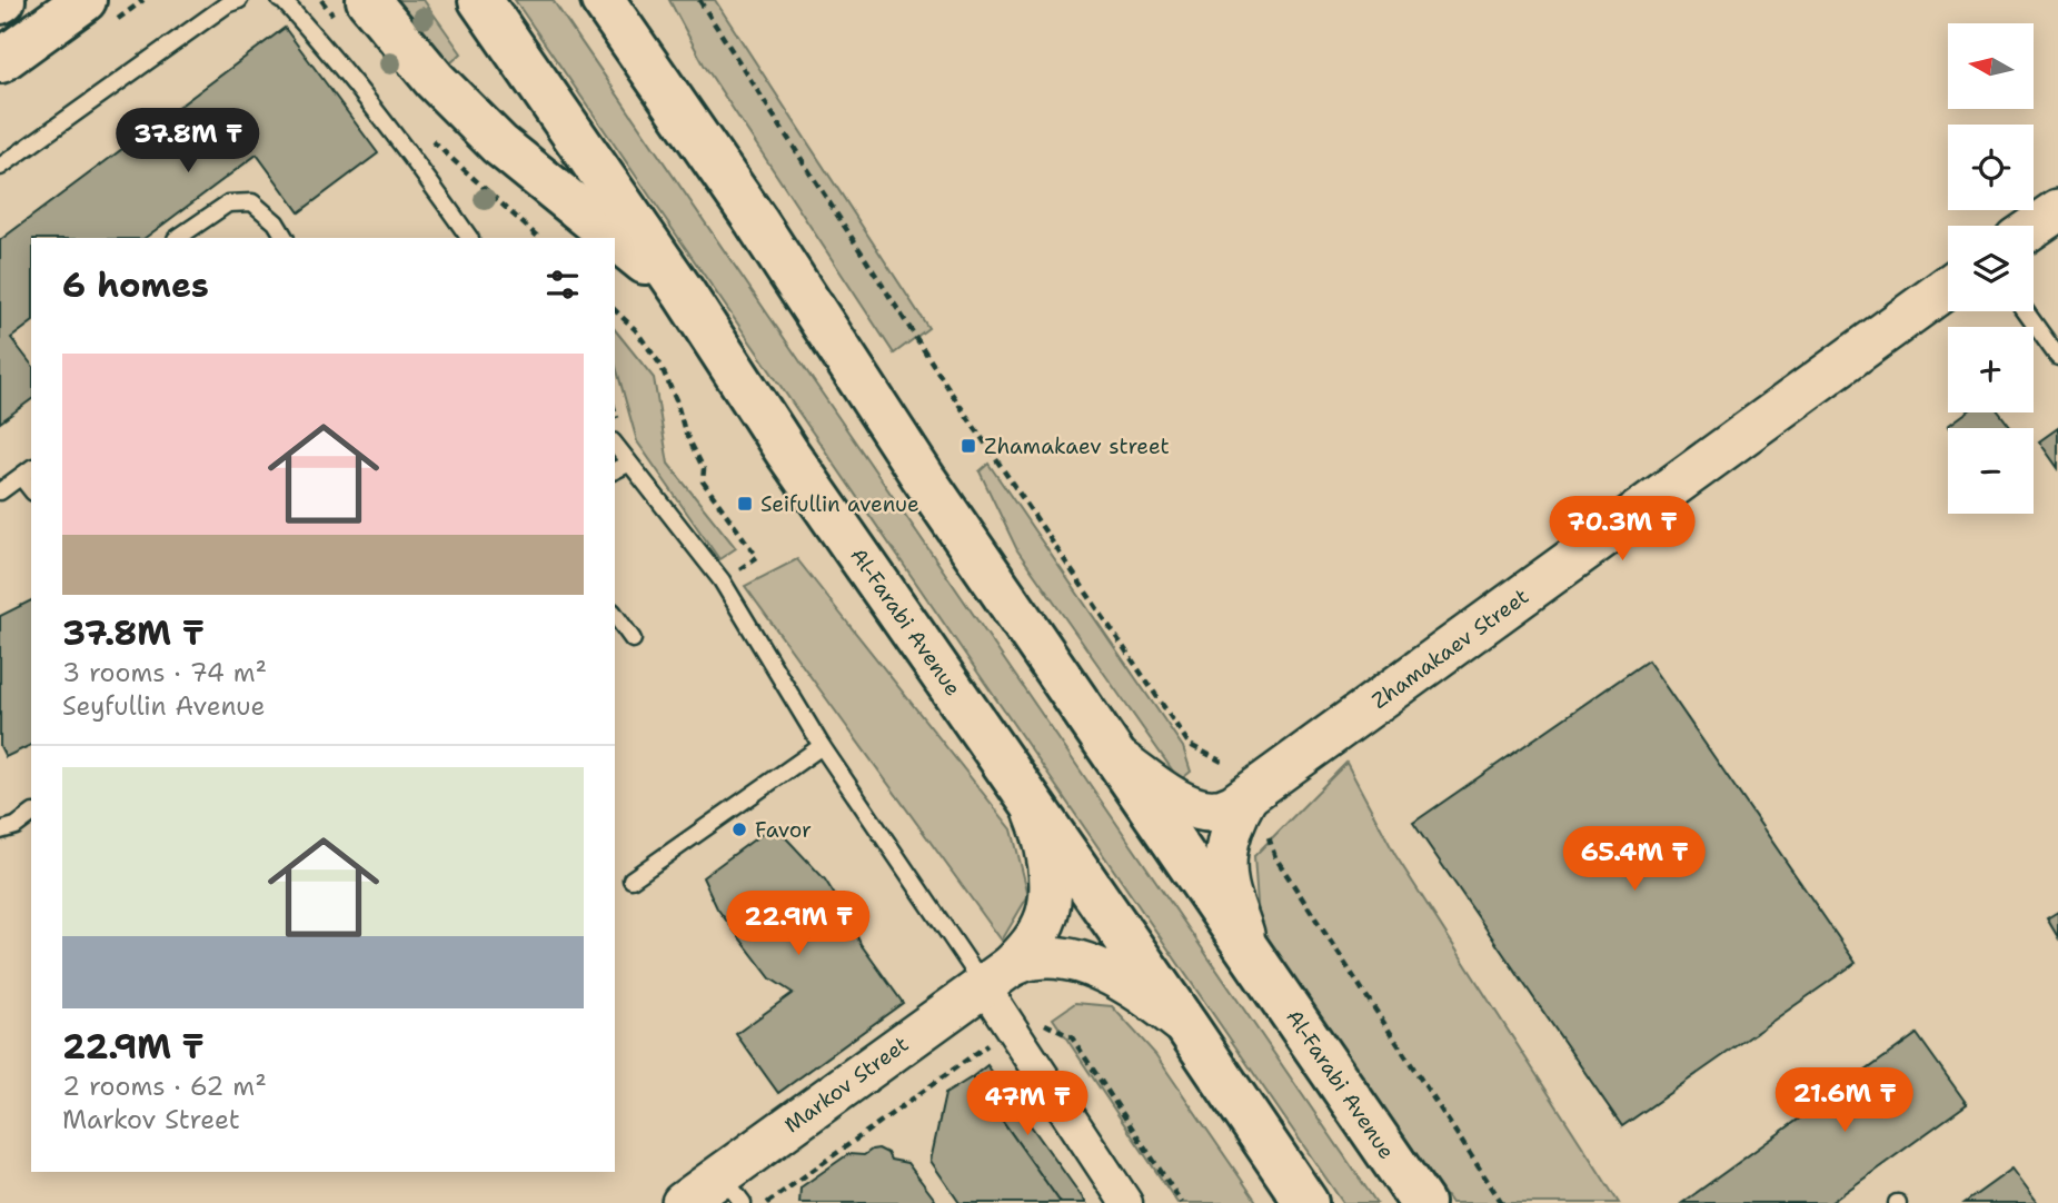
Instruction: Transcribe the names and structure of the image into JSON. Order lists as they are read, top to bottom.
{
  "streets": {
    "main road": ["Al-Farabi Avenue"],
    "street": ["Zhamakaev Street", "Markov Street"]
  },
  "crossings": [
    ["Al-Farabi Avenue", "Zhamakaev Street"]
  ],
  "places": {
    "transit": ["Zhamakaev street", "Seifullin avenue"],
    "other": ["Favor"]
  },
  "north": "left",
  "page": {
    "map_buttons": ["+", "−"],
    "price": [
      "37.8M ₸",
      "70.3M ₸",
      "65.4M ₸",
      "22.9M ₸",
      "21.6M ₸",
      "47M ₸"
    ],
    "heading": "6 homes",
    "list": [
      {
        "name": "37.8M ₸",
        "note": "3 rooms · 74 m² · Seyfullin Avenue"
      },
      {
        "name": "22.9M ₸",
        "note": "2 rooms · 62 m² · Markov Street"
      }
    ]
  }
}
